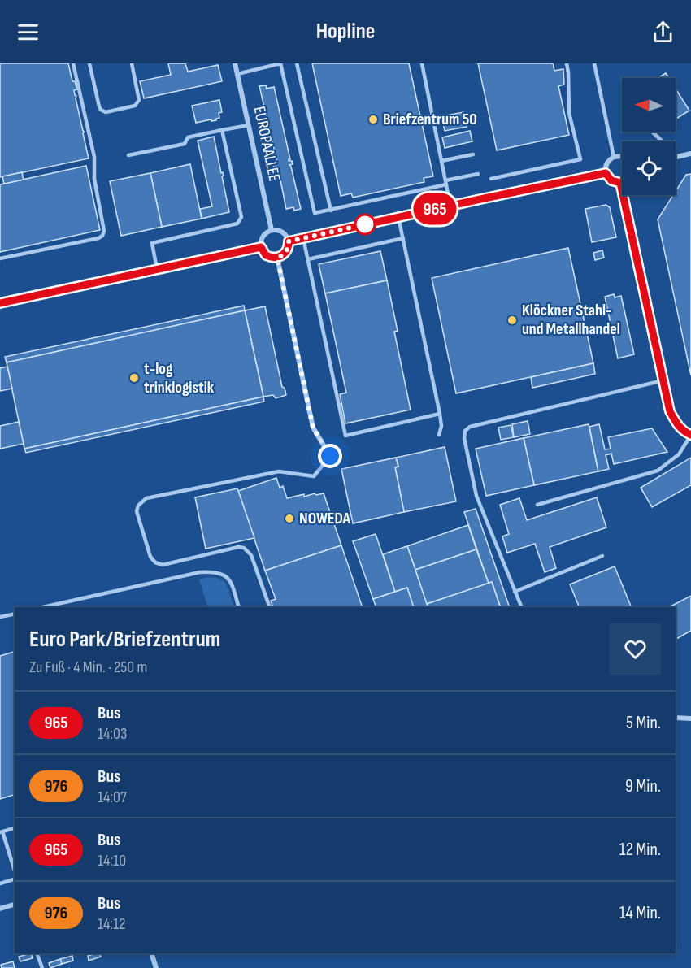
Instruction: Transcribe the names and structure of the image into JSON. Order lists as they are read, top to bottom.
{
  "streets": {
    "street": ["EUROPAALLEE"]
  },
  "places": [
    "Briefzentrum 50",
    "Klöckner Stahl- und Metallhandel",
    "t-log trinklogistik",
    "NOWEDA"
  ],
  "lines": ["bus line 965"],
  "north": "left",
  "page": {
    "header": "Hopline",
    "on_map": "965",
    "heading": ["Euro Park/Briefzentrum", "Zu Fuß · 4 Min. · 250 m"],
    "list": [
      {
        "mark": "965",
        "name": "Bus",
        "note": "14:03",
        "value": "5 Min."
      },
      {
        "mark": "976",
        "name": "Bus",
        "note": "14:07",
        "value": "9 Min."
      },
      {
        "mark": "965",
        "name": "Bus",
        "note": "14:10",
        "value": "12 Min."
      },
      {
        "mark": "976",
        "name": "Bus",
        "note": "14:12",
        "value": "14 Min."
      }
    ]
  }
}
